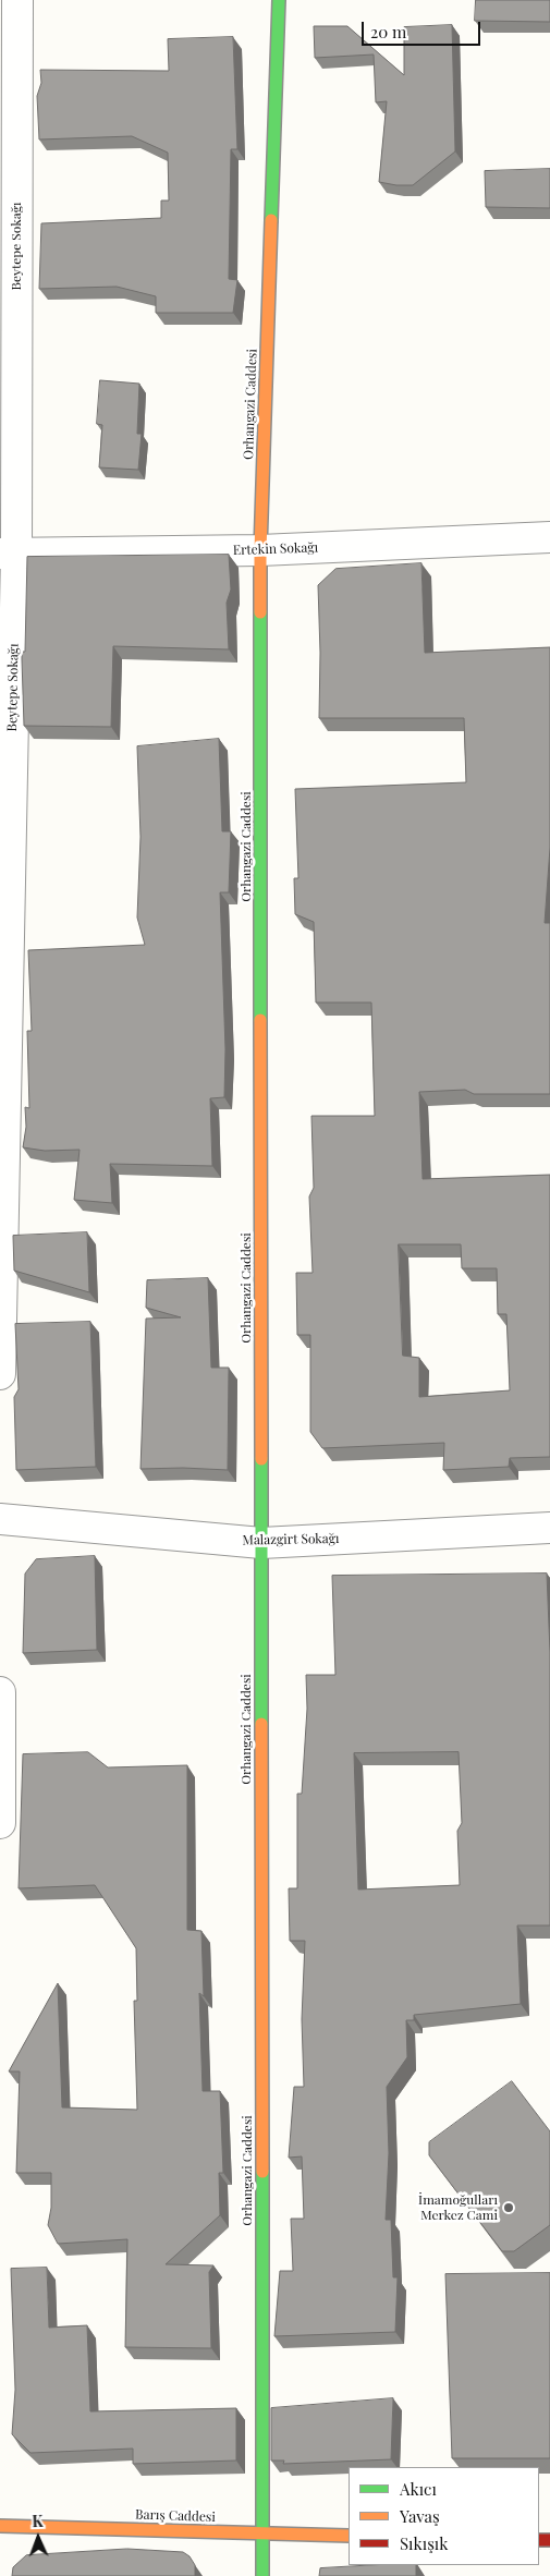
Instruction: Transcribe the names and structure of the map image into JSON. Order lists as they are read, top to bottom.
{
  "streets": {
    "street": [
      "Beytepe Sokağı",
      "Orhangazi Caddesi",
      "Ertekin Sokağı",
      "Malazgirt Sokağı",
      "Barış Caddesi"
    ]
  },
  "crossings": [
    ["Beytepe Sokağı", "Ertekin Sokağı"],
    ["Orhangazi Caddesi", "Ertekin Sokağı"],
    ["Orhangazi Caddesi", "Malazgirt Sokağı"],
    ["Orhangazi Caddesi", "Barış Caddesi"]
  ],
  "places": ["İmamoğulları Merkez Cami"],
  "legend": ["Akıcı", "Yavaş", "Sıkışık"],
  "scale_bar": "20 m",
  "north": "top"
}
